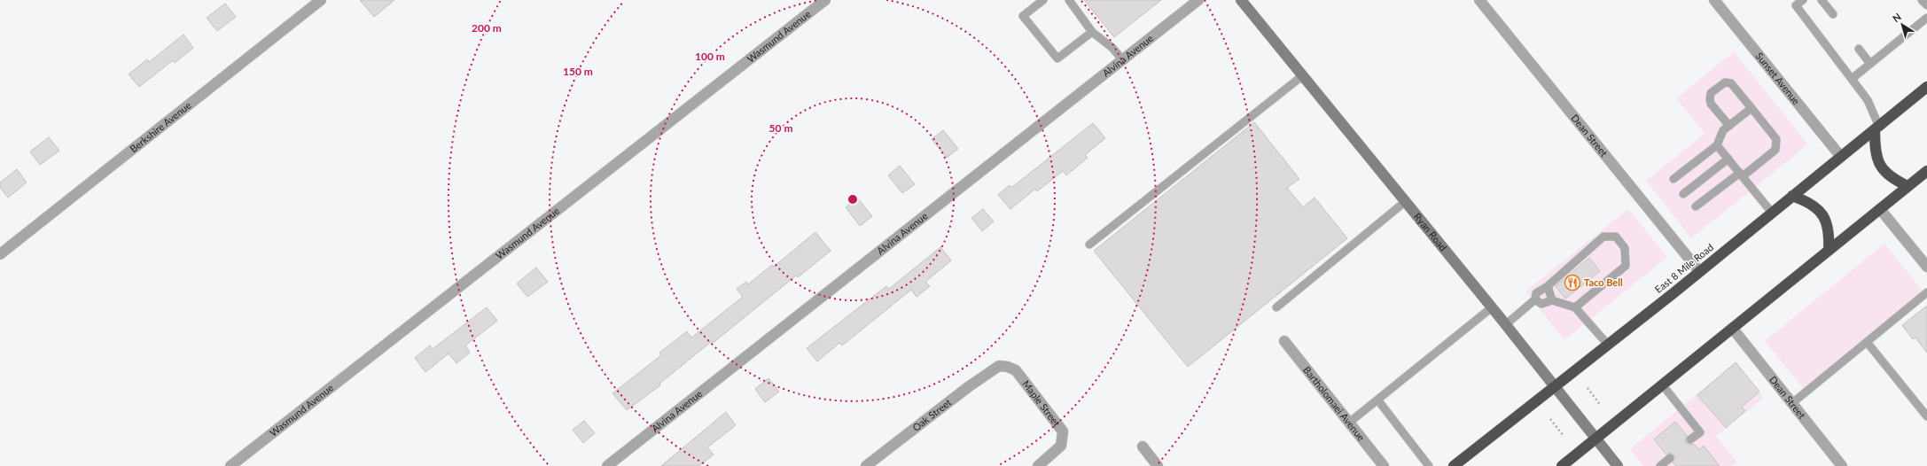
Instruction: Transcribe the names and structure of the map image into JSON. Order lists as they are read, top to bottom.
{
  "streets": {
    "highway": ["East 8 Mile Road"],
    "main road": ["Ryan Road"],
    "street": [
      "Wasmund Avenue",
      "Alvina Avenue",
      "Sunset Avenue",
      "Berkshire Avenue",
      "Dean Street",
      "Maple Street",
      "Bartholomaei Avenue",
      "Oak Street"
    ]
  },
  "crossings": [
    ["Sunset Avenue", "East 8 Mile Road"],
    ["Dean Street", "East 8 Mile Road"],
    ["Ryan Road", "East 8 Mile Road"],
    ["Maple Street", "Oak Street"]
  ],
  "places": {
    "restaurant": ["Taco Bell"]
  },
  "north": "top left",
  "rings": [
    "200 m",
    "100 m",
    "150 m",
    "50 m"
  ]
}
